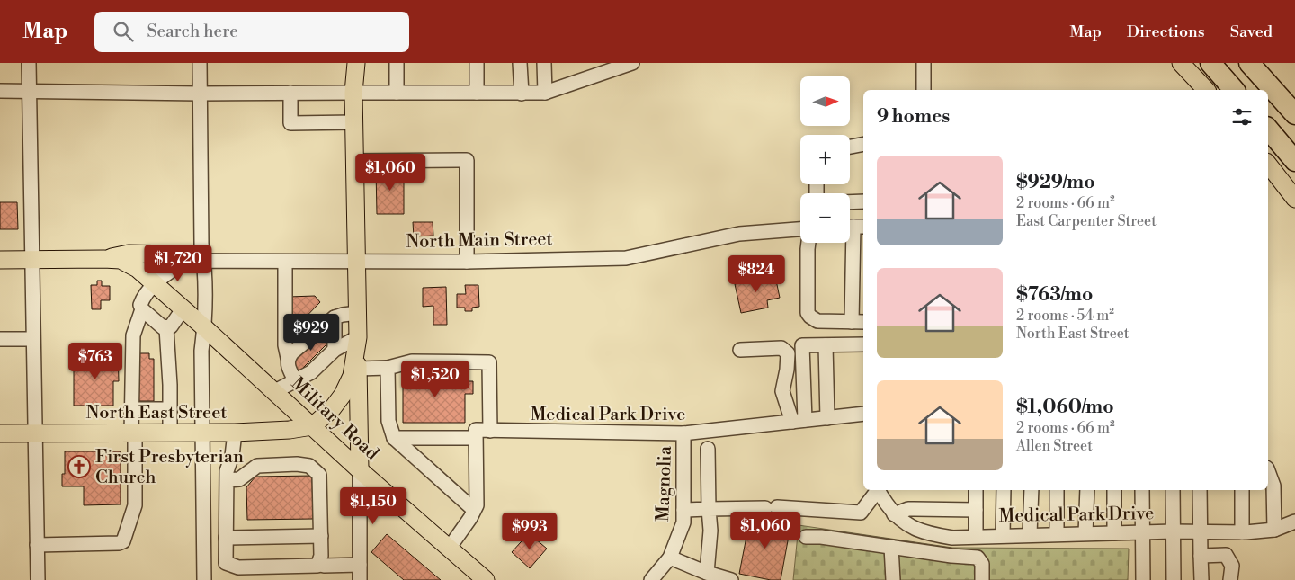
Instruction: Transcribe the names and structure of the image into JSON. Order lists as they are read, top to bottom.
{
  "streets": {
    "main road": ["North East Street", "Military Road"],
    "street": ["North Main Street", "Medical Park Drive", "Magnolia"]
  },
  "crossings": [
    ["North East Street", "Military Road"],
    ["Medical Park Drive", "Magnolia"]
  ],
  "places": {
    "church": ["First Presbyterian Church"]
  },
  "north": "right",
  "page": {
    "header": "Map",
    "search": "Search here",
    "nav": ["Map", "Directions", "Saved"],
    "map_buttons": ["+", "−"],
    "heading": "9 homes",
    "list": [
      {
        "name": "$929/mo",
        "note": "2 rooms · 66 m² · East Carpenter Street"
      },
      {
        "name": "$763/mo",
        "note": "2 rooms · 54 m² · North East Street"
      },
      {
        "name": "$1,060/mo",
        "note": "2 rooms · 66 m² · Allen Street"
      }
    ],
    "price": [
      "$1,060",
      "$1,720",
      "$824",
      "$929",
      "$763",
      "$1,520",
      "$1,150",
      "$1,060",
      "$993"
    ]
  }
}
